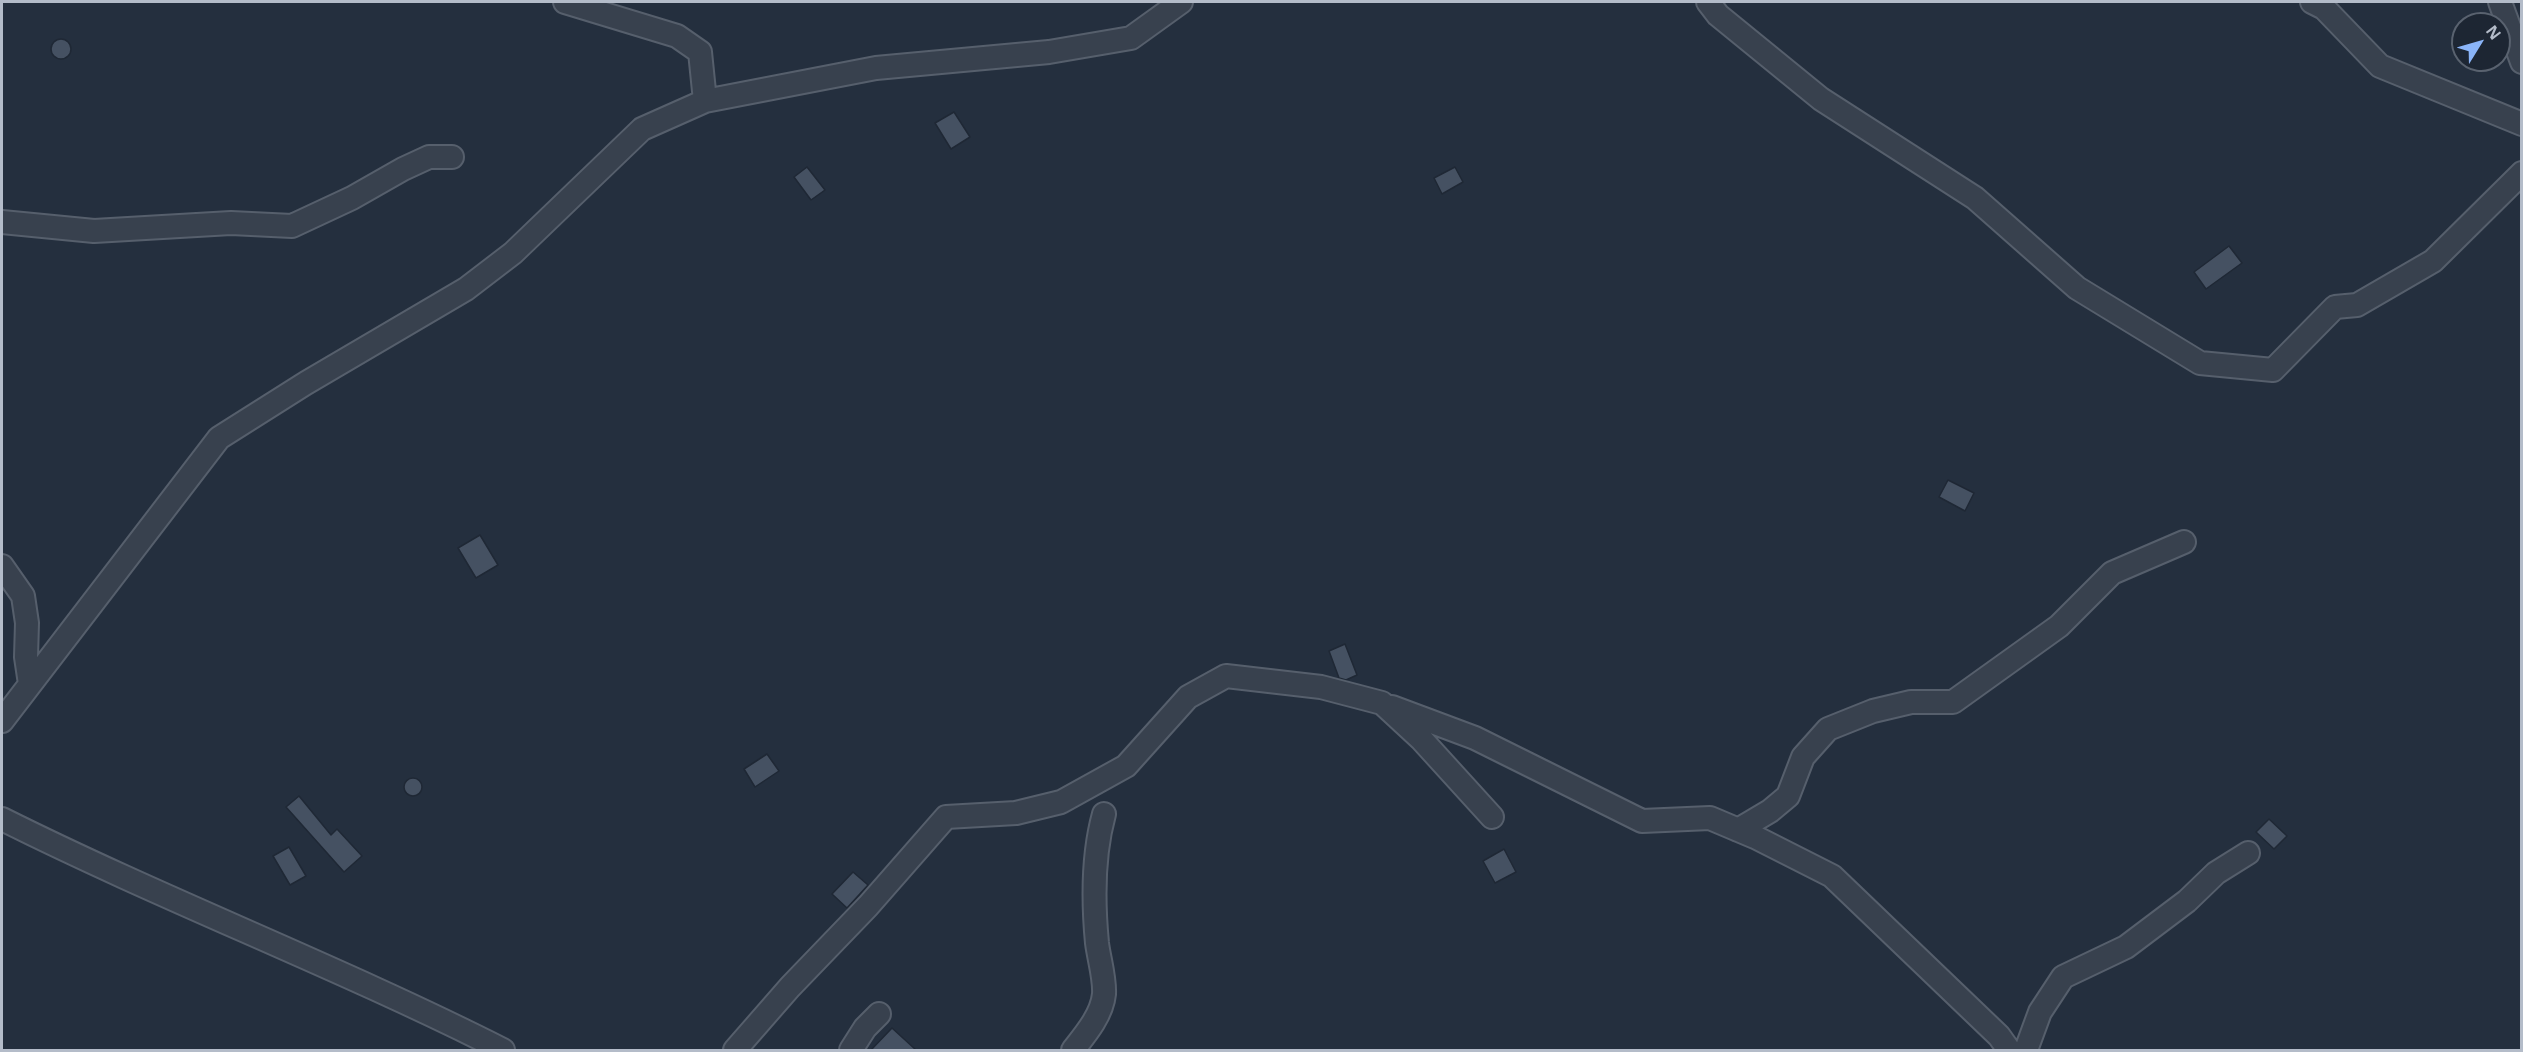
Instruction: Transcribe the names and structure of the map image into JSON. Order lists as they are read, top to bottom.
{
  "north": "top right"
}
